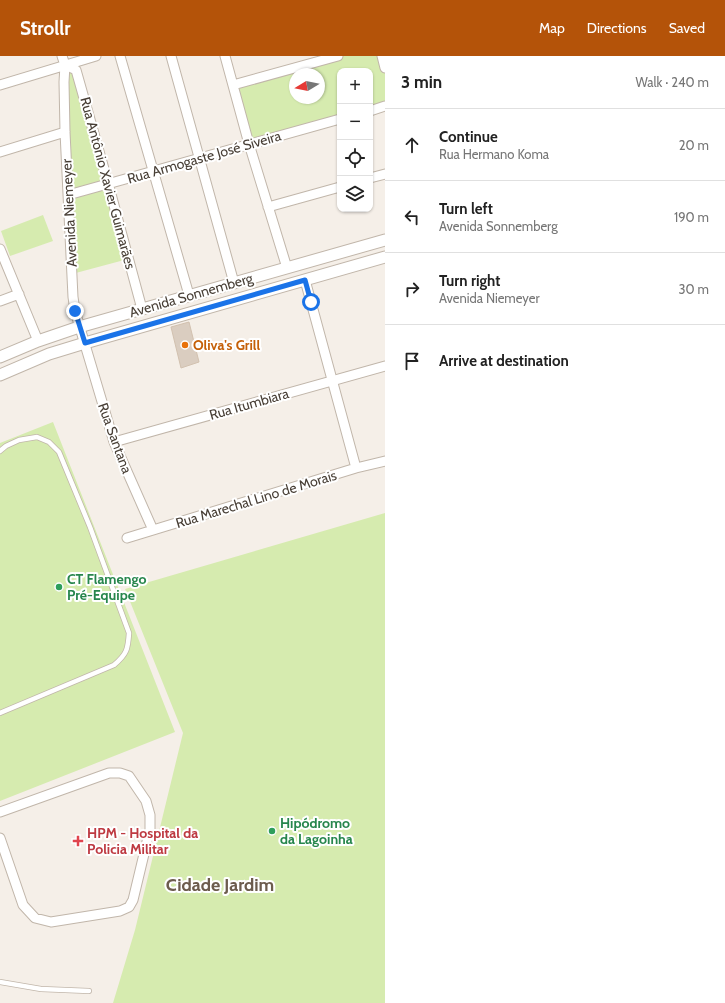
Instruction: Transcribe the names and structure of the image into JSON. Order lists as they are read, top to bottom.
{
  "streets": {
    "street": [
      "Rua Armogaste José Siveira",
      "Rua Antônio Xavier Guimarães",
      "Avenida Niemeyer",
      "Avenida Sonnemberg",
      "Rua Itumbiara",
      "Rua Santana",
      "Rua Marechal Lino de Morais"
    ]
  },
  "crossings": [
    ["Rua Armogaste José Siveira", "Rua Antônio Xavier Guimarães"],
    ["Rua Armogaste José Siveira", "Avenida Niemeyer"],
    ["Rua Antônio Xavier Guimarães", "Avenida Niemeyer"],
    ["Rua Antônio Xavier Guimarães", "Avenida Sonnemberg"],
    ["Avenida Niemeyer", "Avenida Sonnemberg"],
    ["Avenida Niemeyer", "Rua Santana"],
    ["Avenida Sonnemberg", "Rua Santana"],
    ["Rua Itumbiara", "Rua Santana"],
    ["Rua Santana", "Rua Marechal Lino de Morais"]
  ],
  "districts": ["Cidade Jardim"],
  "places": {
    "other": ["Oliva's Grill", "CT Flamengo Pré-Equipe", "Hipódromo da Lagoinha"],
    "health": ["HPM - Hospital da Policia Militar"]
  },
  "north": "left",
  "page": {
    "header": "Strollr",
    "nav": ["Map", "Directions", "Saved"],
    "heading": ["3 min", "Walk · 240 m"],
    "map_buttons": ["+", "−"],
    "list": [
      ["Continue", "Rua Hermano Koma", "20 m"],
      ["Turn left", "Avenida Sonnemberg", "190 m"],
      ["Turn right", "Avenida Niemeyer", "30 m"],
      "Arrive at destination"
    ]
  }
}
